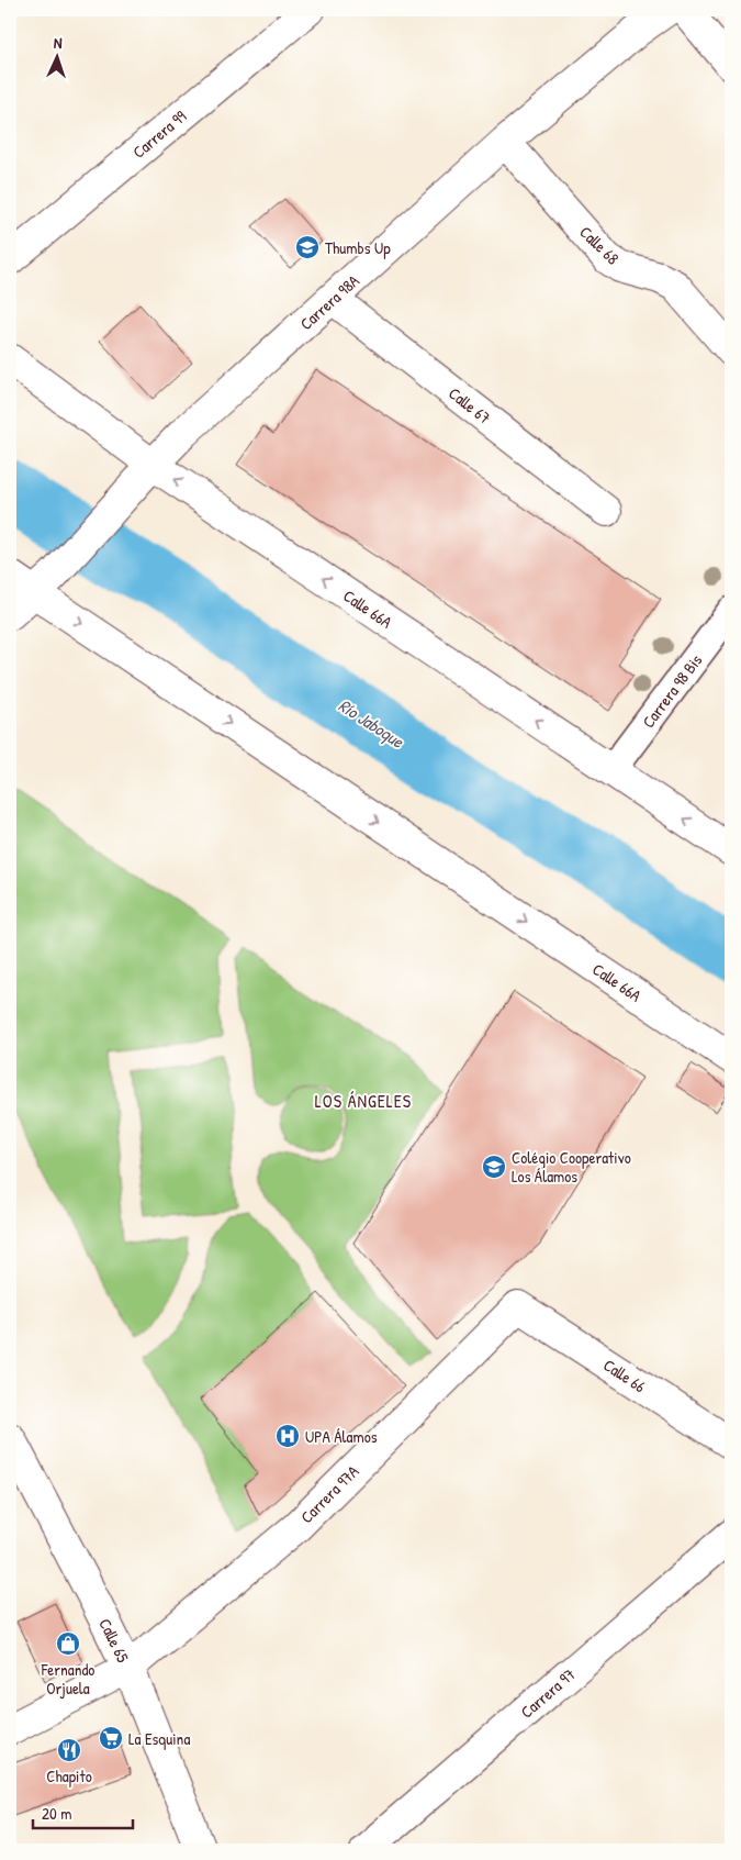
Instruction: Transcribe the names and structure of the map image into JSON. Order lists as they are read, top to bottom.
{
  "streets": {
    "street": [
      "Carrera 99",
      "Calle 68",
      "Carrera 98A",
      "Calle 67",
      "Calle 66A",
      "Carrera 98 Bis",
      "Calle 66",
      "Carrera 97A",
      "Calle 65",
      "Carrera 97"
    ]
  },
  "crossings": [
    ["Calle 68", "Carrera 98A"],
    ["Carrera 98A", "Calle 67"],
    ["Carrera 98A", "Calle 66A"],
    ["Calle 66A", "Carrera 98 Bis"],
    ["Calle 66", "Carrera 97A"],
    ["Carrera 97A", "Calle 65"]
  ],
  "districts": ["LOS ÁNGELES"],
  "water": ["Río Jaboque"],
  "places": {
    "school or university": ["Thumbs Up", "Colégio Cooperativo Los Álamos"],
    "hospital": ["UPA Álamos"],
    "shop": ["Fernando Orjuela"],
    "supermarket": ["La Esquina"],
    "restaurant": ["Chapito"]
  },
  "scale_bar": "20 m",
  "north": "top"
}
